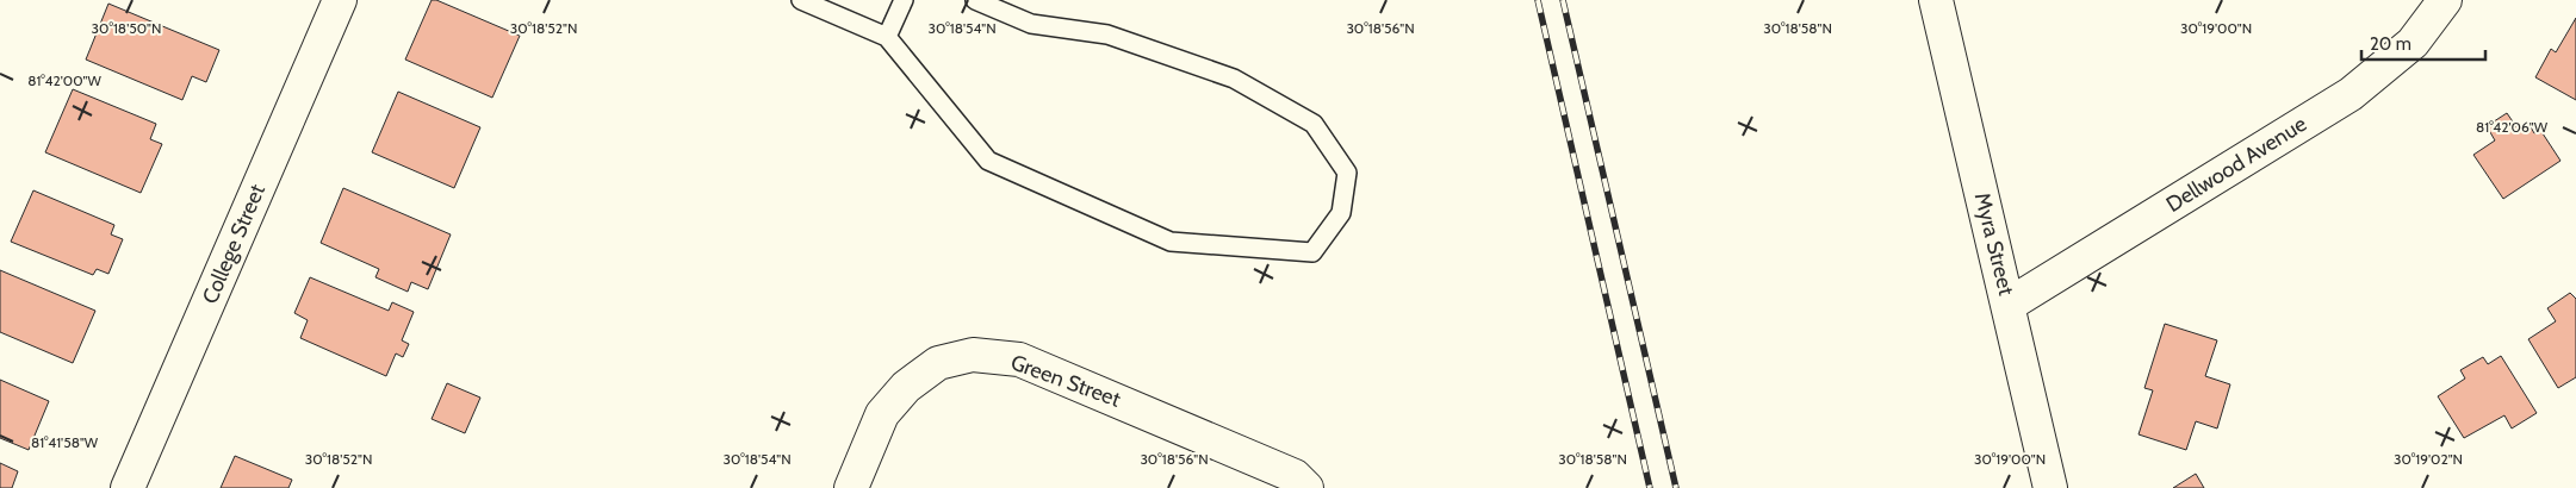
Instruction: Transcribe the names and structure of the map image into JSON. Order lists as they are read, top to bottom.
{
  "streets": {
    "street": [
      "Dellwood Avenue",
      "College Street",
      "Myra Street",
      "Green Street"
    ]
  },
  "crossings": [
    ["Dellwood Avenue", "Myra Street"]
  ],
  "scale_bar": "20 m",
  "coordinates": [
    "30°18'50\"N",
    "30°18'52\"N",
    "30°18'54\"N",
    "30°18'56\"N",
    "30°18'58\"N",
    "30°19'00\"N",
    "81°42'00\"W",
    "81°42'06\"W",
    "81°41'58\"W",
    "30°19'02\"N"
  ]
}
